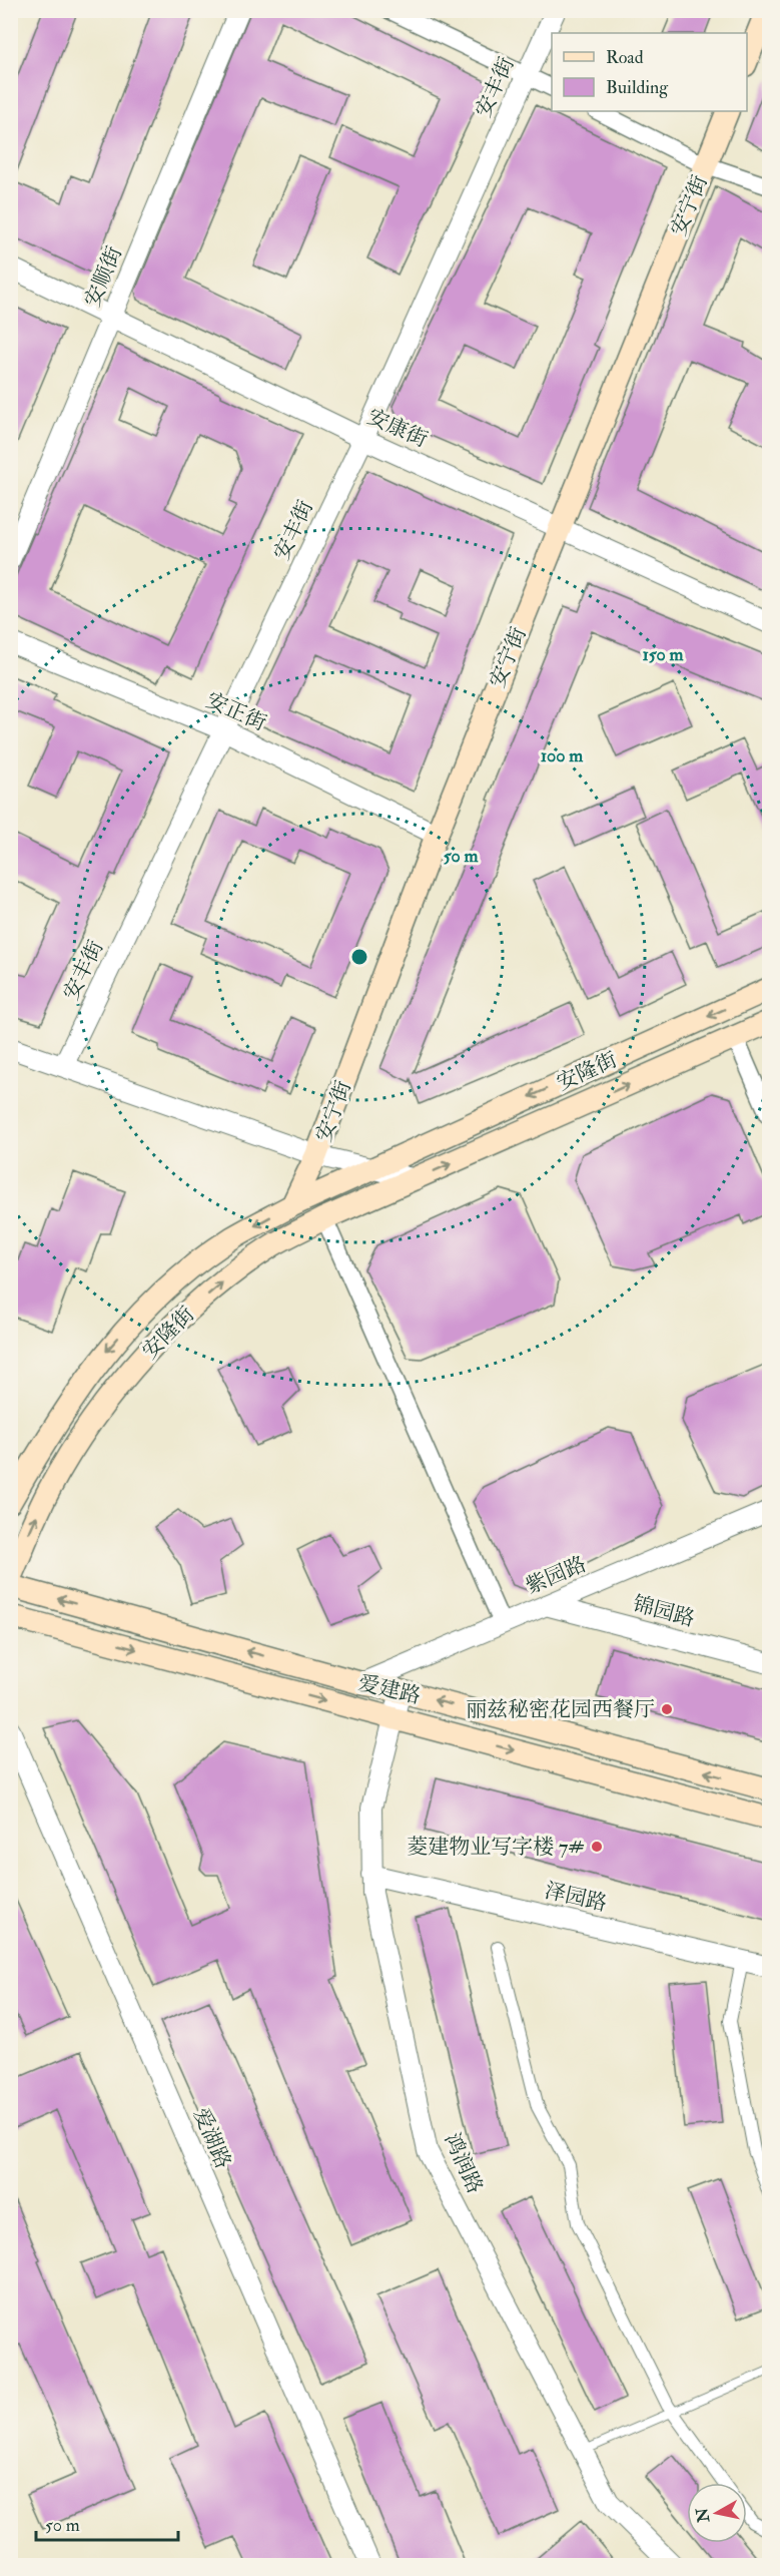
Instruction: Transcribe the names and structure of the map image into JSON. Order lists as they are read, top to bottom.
{
  "streets": {
    "main road": ["安宁街", "安隆街", "爱建路"],
    "street": [
      "安丰街",
      "安顺街",
      "安康街",
      "安正街",
      "紫园路",
      "锦园路",
      "泽园路",
      "爱湖路",
      "鸿润路"
    ]
  },
  "crossings": [
    ["安丰街", "安康街"],
    ["安丰街", "安正街"],
    ["安宁街", "安康街"],
    ["安宁街", "安正街"],
    ["安顺街", "安康街"],
    ["紫园路", "锦园路"],
    ["紫园路", "爱建路"],
    ["爱建路", "鸿润路"],
    ["泽园路", "鸿润路"]
  ],
  "places": ["丽兹秘密花园西餐厅", "菱建物业写字楼 7#"],
  "legend": ["Road", "Building"],
  "scale_bar": "50 m",
  "north": "left",
  "rings": ["150 m", "100 m", "50 m"]
}
